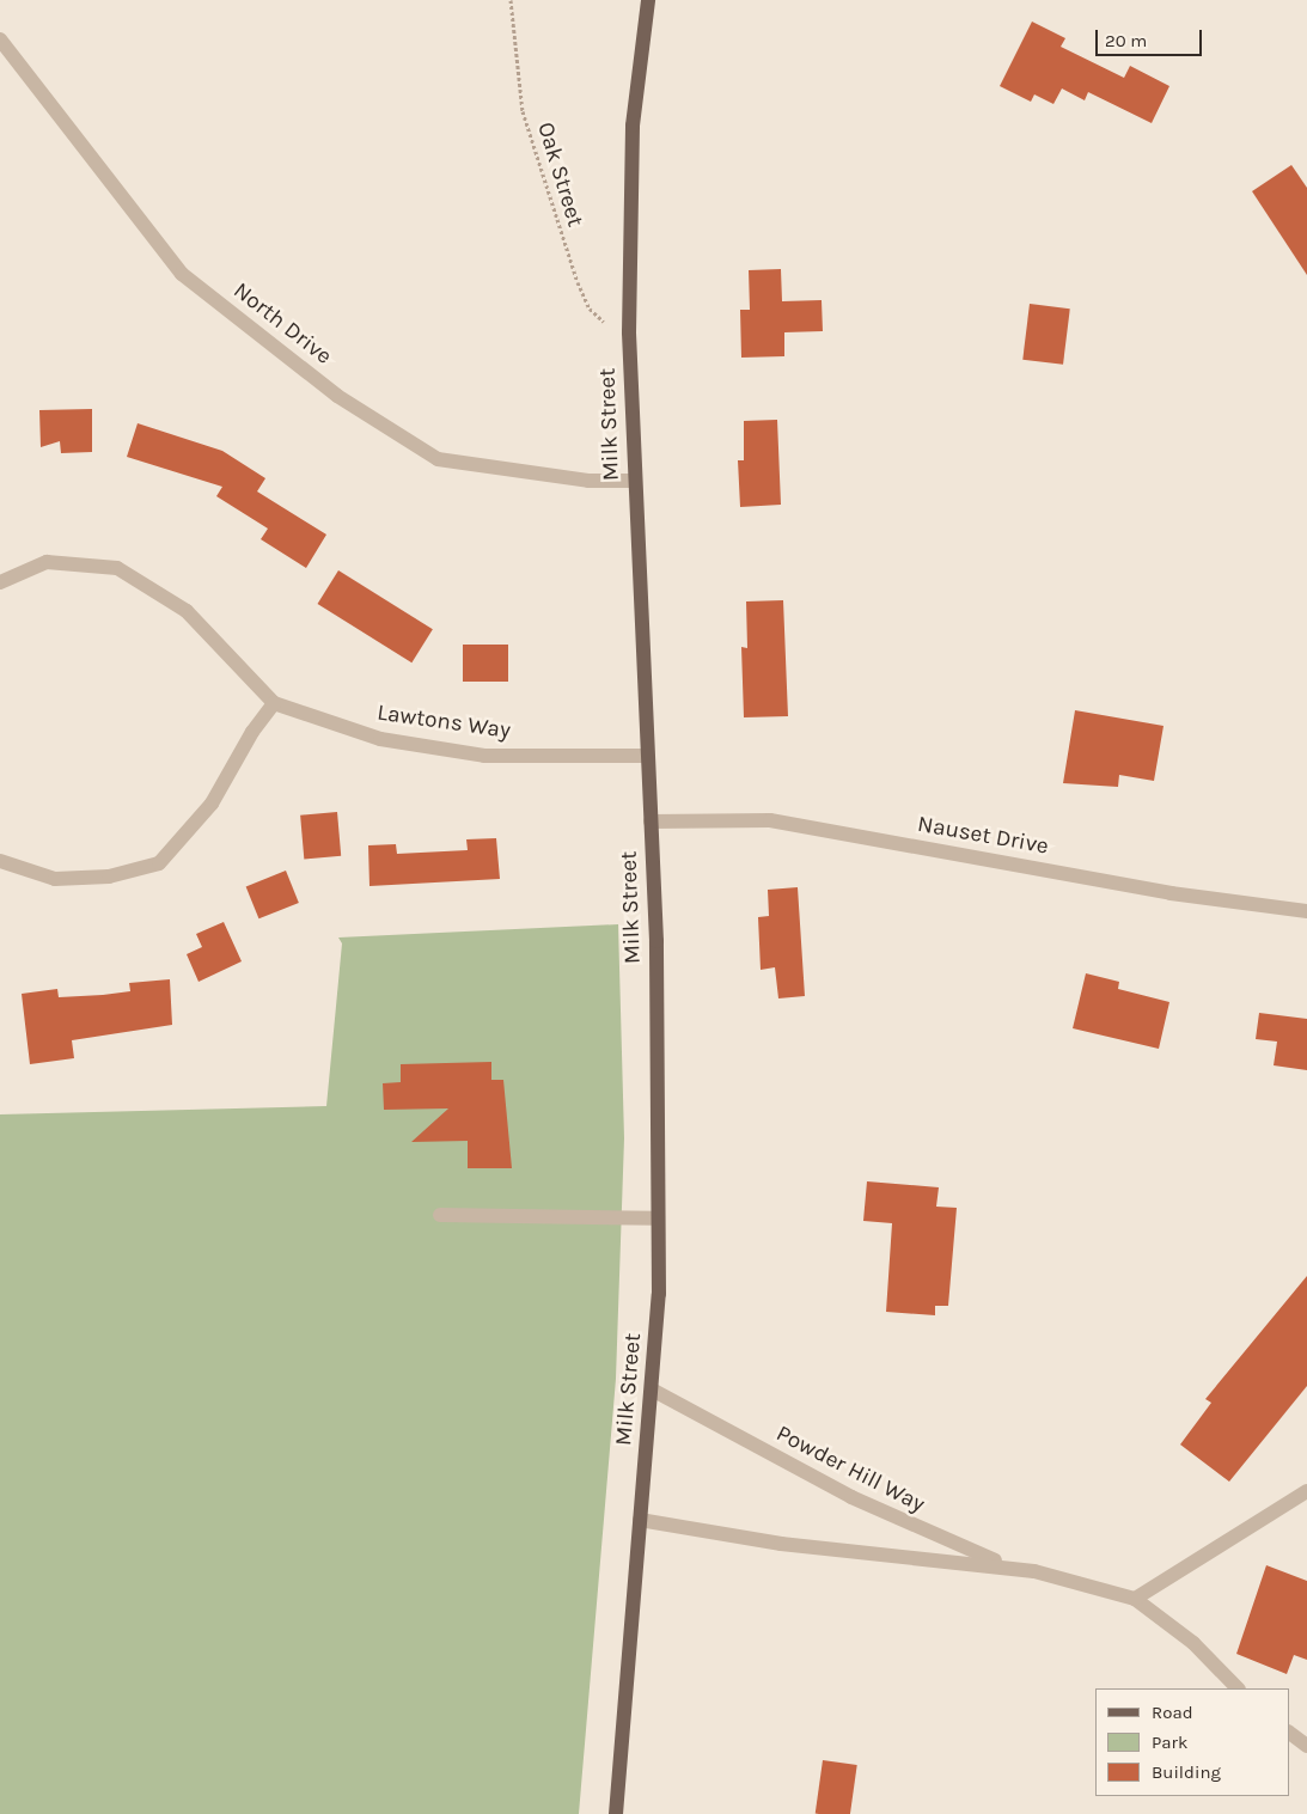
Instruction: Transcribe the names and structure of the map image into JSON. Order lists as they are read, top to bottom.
{
  "streets": {
    "main road": ["Milk Street"],
    "street": [
      "North Drive",
      "Lawtons Way",
      "Nauset Drive",
      "Powder Hill Way"
    ],
    "path": ["Oak Street"]
  },
  "crossings": [
    ["Oak Street", "Milk Street"],
    ["North Drive", "Milk Street"],
    ["Milk Street", "Lawtons Way"],
    ["Milk Street", "Nauset Drive"],
    ["Milk Street", "Powder Hill Way"]
  ],
  "legend": ["Road", "Park", "Building"],
  "scale_bar": "20 m"
}
